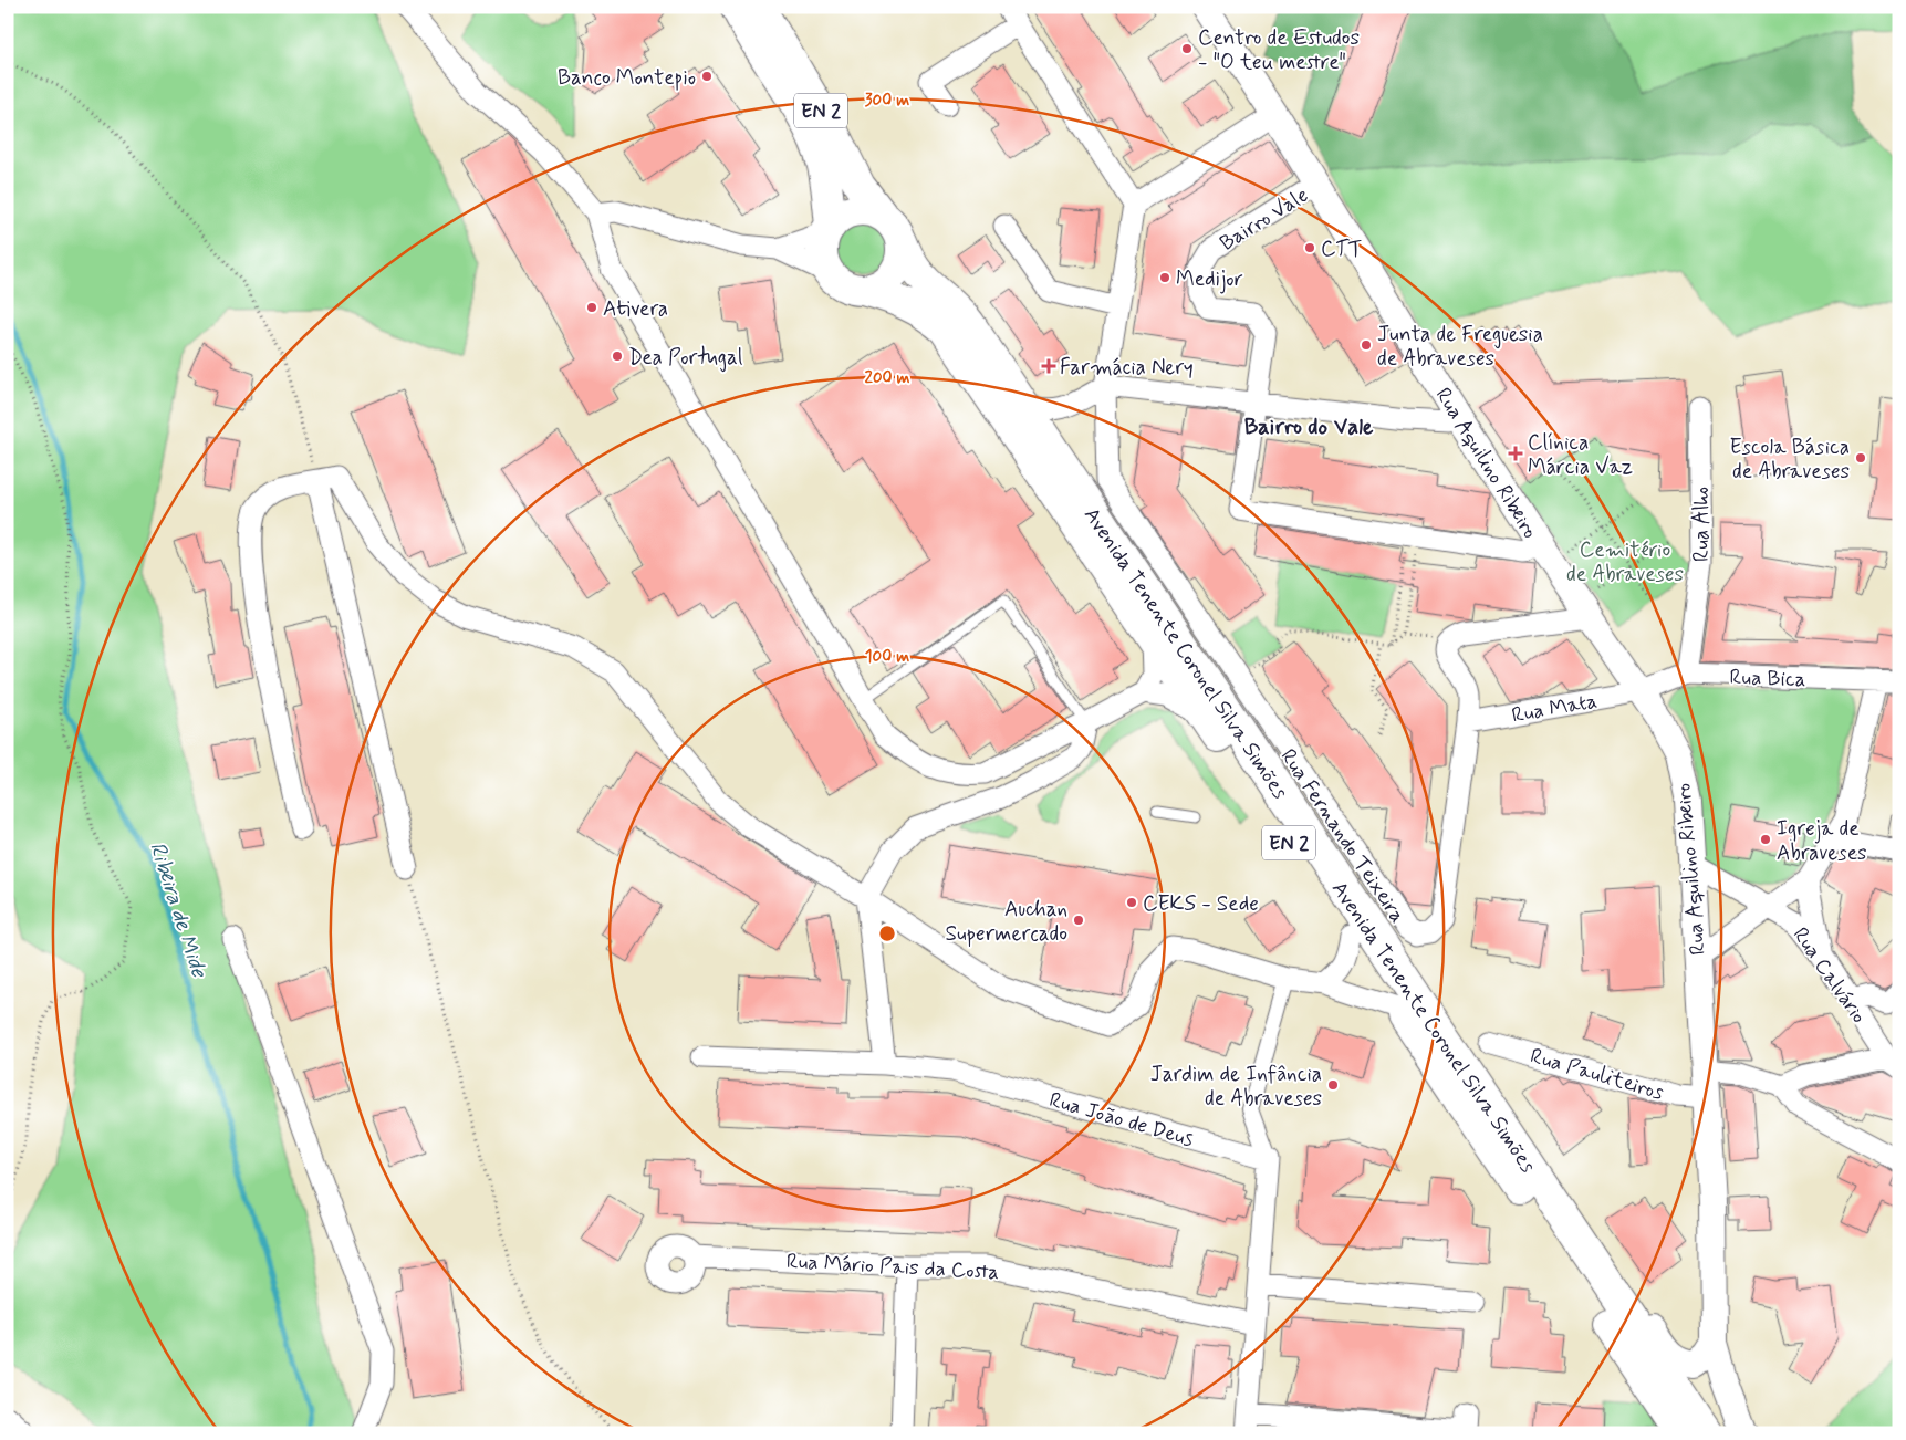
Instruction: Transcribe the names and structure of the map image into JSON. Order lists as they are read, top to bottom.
{
  "streets": {
    "main road": ["EN 2", "Avenida Tenente Coronel Silva Simões"],
    "street": [
      "Bairro Vale",
      "Rua Aquilino Ribeiro",
      "Rua Alho",
      "Rua Bica",
      "Rua Mata",
      "Rua Fernando Teixeira",
      "Rua Calvário",
      "Rua Pauliteiros",
      "Rua João de Deus",
      "Rua Mário Pais da Costa"
    ]
  },
  "crossings": [
    ["EN 2", "Avenida Tenente Coronel Silva Simões"],
    ["Bairro Vale", "Rua Aquilino Ribeiro"],
    ["Rua Aquilino Ribeiro", "Rua Bica"],
    ["Rua Aquilino Ribeiro", "Rua Mata"],
    ["Rua Aquilino Ribeiro", "Rua Calvário"],
    ["Rua Aquilino Ribeiro", "Rua Pauliteiros"],
    ["Rua Alho", "Rua Bica"],
    ["Rua Bica", "Rua Mata"],
    ["Rua Mata", "Rua Fernando Teixeira"]
  ],
  "districts": ["Bairro do Vale"],
  "water": ["Ribeira de Mide"],
  "parks": ["Cemitério de Abraveses"],
  "places": {
    "other": [
      "Centro de Estudos - \"O teu mestre\"",
      "Banco Montepio",
      "CTT",
      "Medijor",
      "Ativera",
      "Junta de Freguesia de Abraveses",
      "Dea Portugal",
      "Escola Básica de Abraveses",
      "Igreja de Abraveses",
      "CEKS - Sede",
      "Auchan Supermercado",
      "Jardim de Infância de Abraveses"
    ],
    "health": ["Farmácia Nery", "Clínica Márcia Vaz"]
  },
  "rings": ["300 m", "200 m", "100 m"]
}
